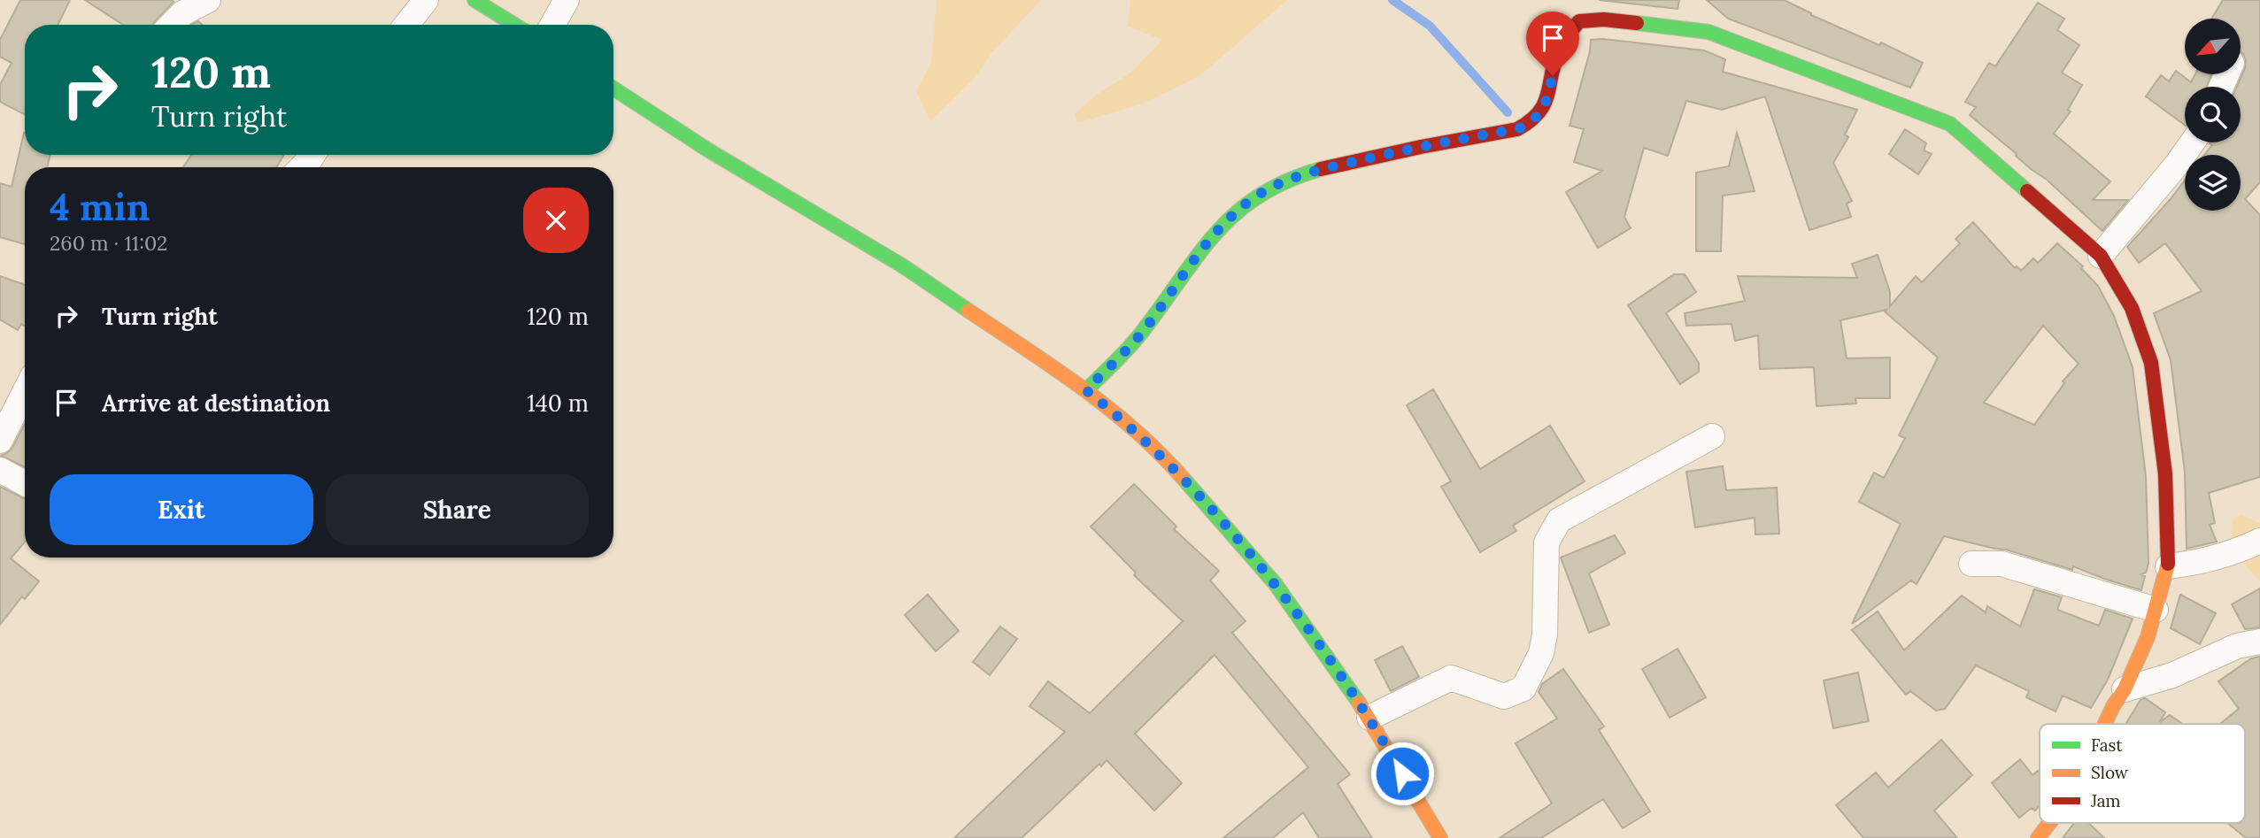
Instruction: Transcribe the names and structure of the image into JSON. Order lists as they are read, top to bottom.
{
  "legend": ["Fast", "Slow", "Jam"],
  "north": "bottom left",
  "page": {
    "turn": ["120 m", "Turn right"],
    "heading": ["4 min", "260 m · 11:02"],
    "list": [
      {
        "name": "Turn right",
        "value": "120 m"
      },
      {
        "name": "Arrive at destination",
        "value": "140 m"
      }
    ],
    "buttons": ["Exit", "Share"]
  }
}
